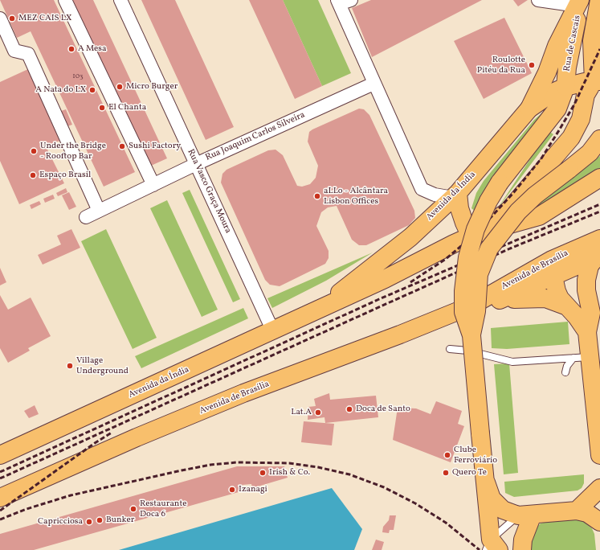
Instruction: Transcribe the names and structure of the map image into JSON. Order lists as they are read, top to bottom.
{
  "streets": {
    "main road": ["Rua de Cascais", "Avenida da Índia", "Avenida de Brasília"],
    "street": ["Rua Joaquim Carlos Silveira", "Rua Vasco Graça Moura"]
  },
  "crossings": [
    ["Rua de Cascais", "Avenida da Índia"],
    ["Rua Joaquim Carlos Silveira", "Rua Vasco Graça Moura"],
    ["Rua Vasco Graça Moura", "Avenida da Índia"]
  ],
  "places": [
    "MEZ CAIS LX",
    "A Mesa",
    "Roulotte Pitéu da Rua",
    "Micro Burger",
    "A Nata do LX",
    "El Chanta",
    "Sushi Factory",
    "Under the Bridge - Rooftop Bar",
    "Espaço Brasil",
    "aLLo - Alcântara Lisbon Offices",
    "Village Underground",
    "Doca de Santo",
    "Lat.A",
    "Clube Ferroviário",
    "Irish & Co.",
    "Quero Te",
    "Izanagi",
    "Restaurante Doca 6",
    "Bunker",
    "Capricciosa"
  ],
  "house_numbers": ["103"]
}
